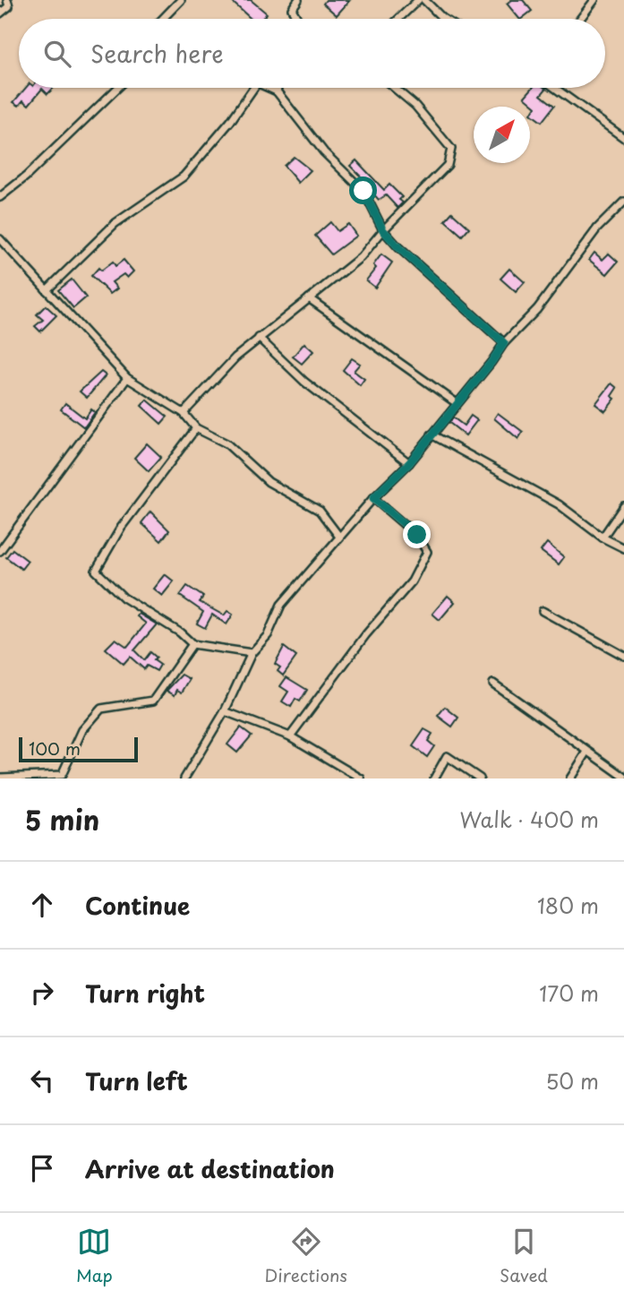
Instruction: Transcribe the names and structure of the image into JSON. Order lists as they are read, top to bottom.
{
  "scale_bar": "100 m",
  "north": "top right",
  "page": {
    "search": "Search here",
    "scale": "100 m",
    "heading": ["5 min", "Walk · 400 m"],
    "list": [
      ["Continue", "180 m"],
      ["Turn right", "170 m"],
      ["Turn left", "50 m"],
      "Arrive at destination"
    ],
    "nav": ["Map", "Directions", "Saved"]
  }
}
